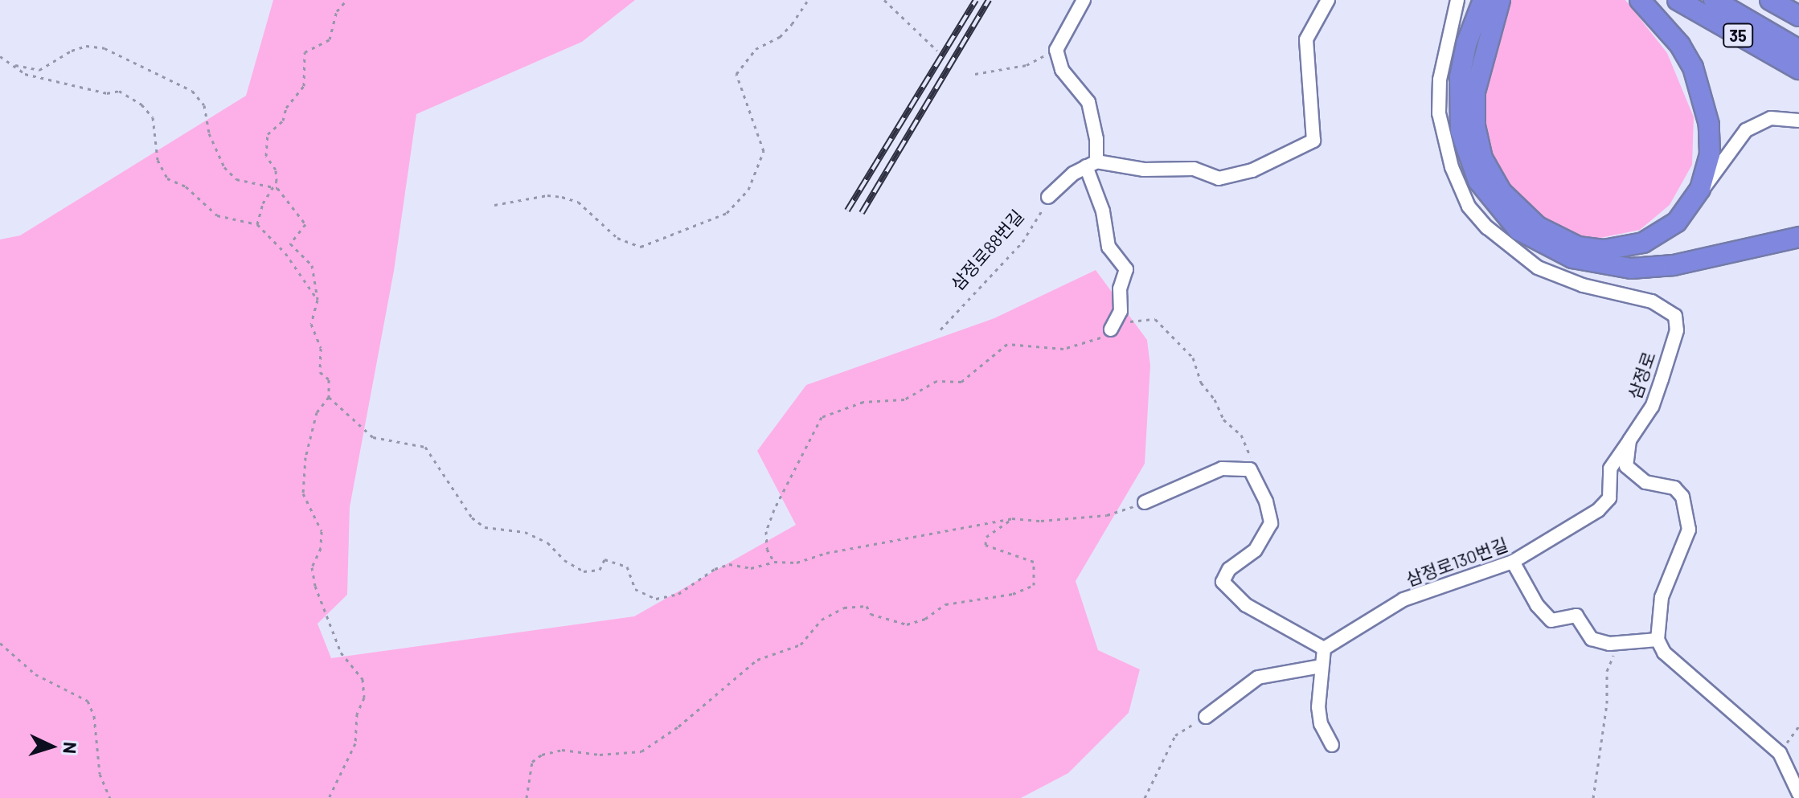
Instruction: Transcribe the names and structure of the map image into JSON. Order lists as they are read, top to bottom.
{
  "streets": {
    "highway": ["35"],
    "street": ["삼정로", "삼정로130번길"],
    "path": ["삼정로88번길"]
  },
  "crossings": [
    ["삼정로", "삼정로130번길"]
  ],
  "north": "right"
}
